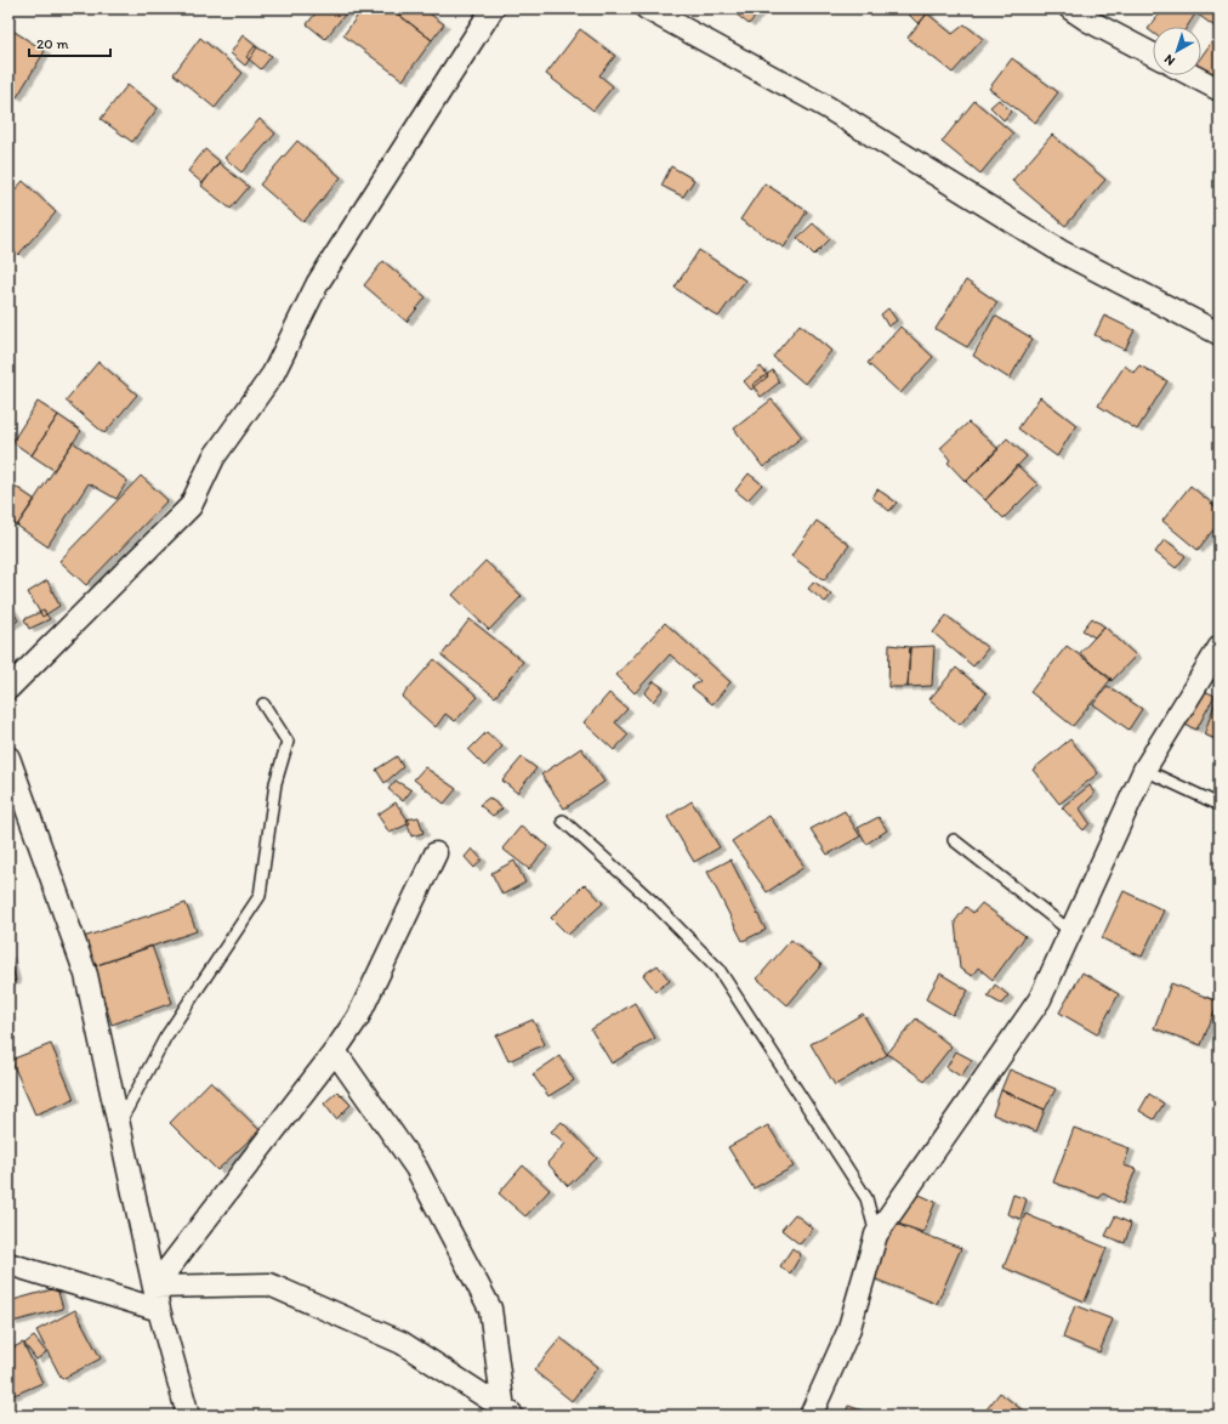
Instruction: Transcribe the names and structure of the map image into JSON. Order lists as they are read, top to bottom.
{
  "scale_bar": "20 m",
  "north": "bottom left"
}
